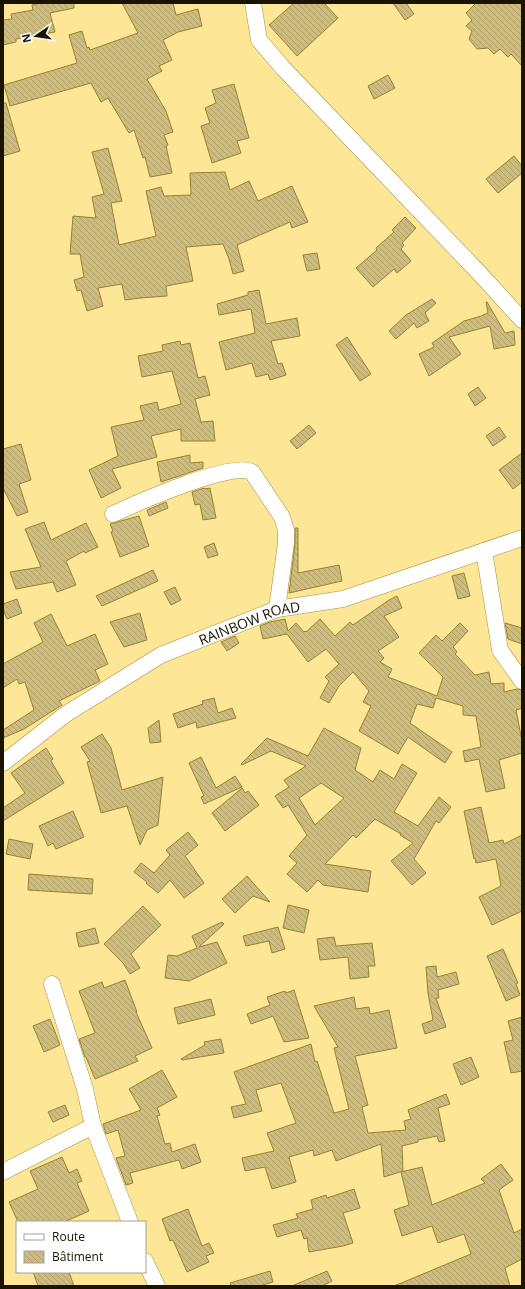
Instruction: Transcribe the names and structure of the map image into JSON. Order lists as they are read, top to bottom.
{
  "streets": {
    "street": ["RAINBOW ROAD"]
  },
  "legend": ["Route", "Bâtiment"],
  "north": "left"
}
